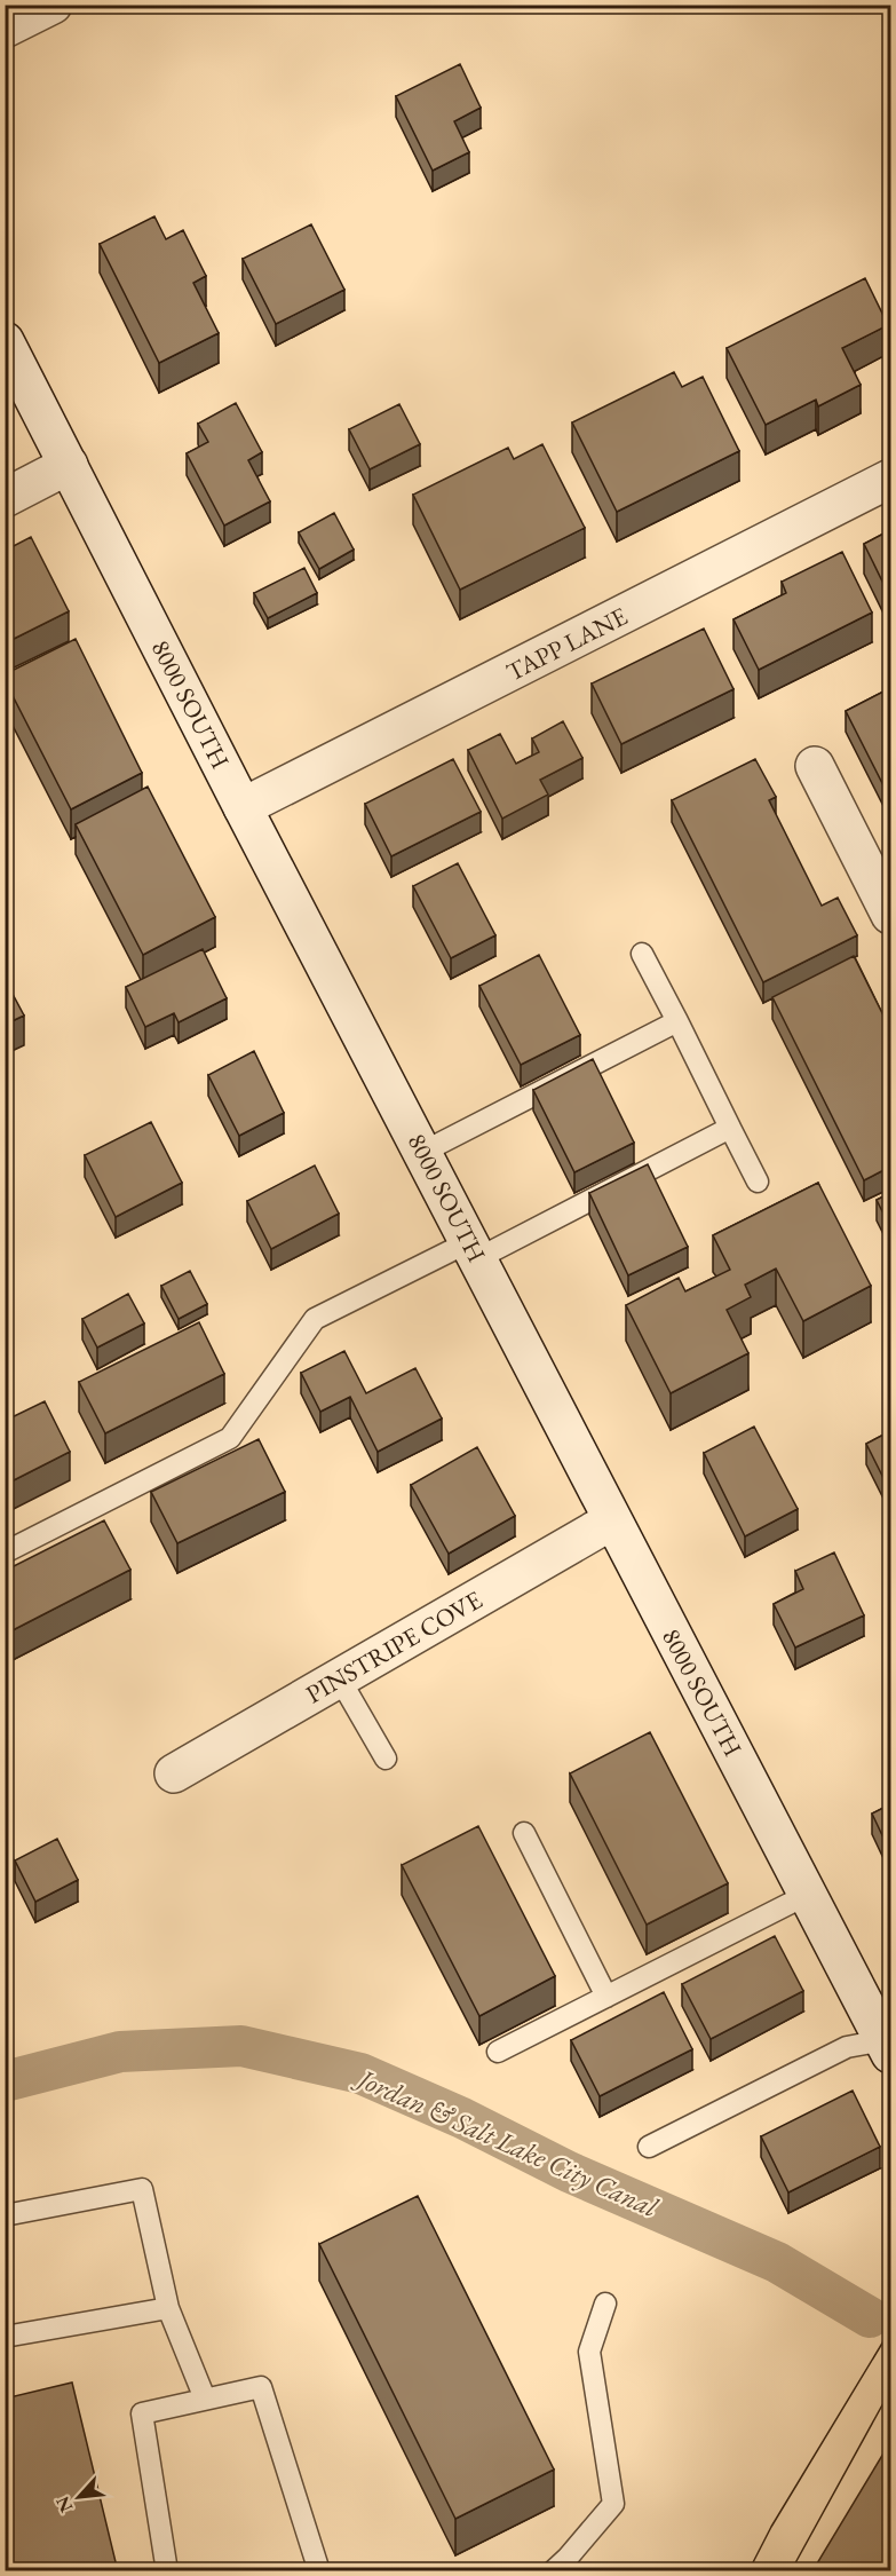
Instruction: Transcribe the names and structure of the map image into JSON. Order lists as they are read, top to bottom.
{
  "streets": {
    "street": ["TAPP LANE", "8000 SOUTH", "PINSTRIPE COVE"]
  },
  "crossings": [
    ["TAPP LANE", "8000 SOUTH"],
    ["8000 SOUTH", "PINSTRIPE COVE"]
  ],
  "water": ["Jordan & Salt Lake City Canal"],
  "north": "bottom left"
}
